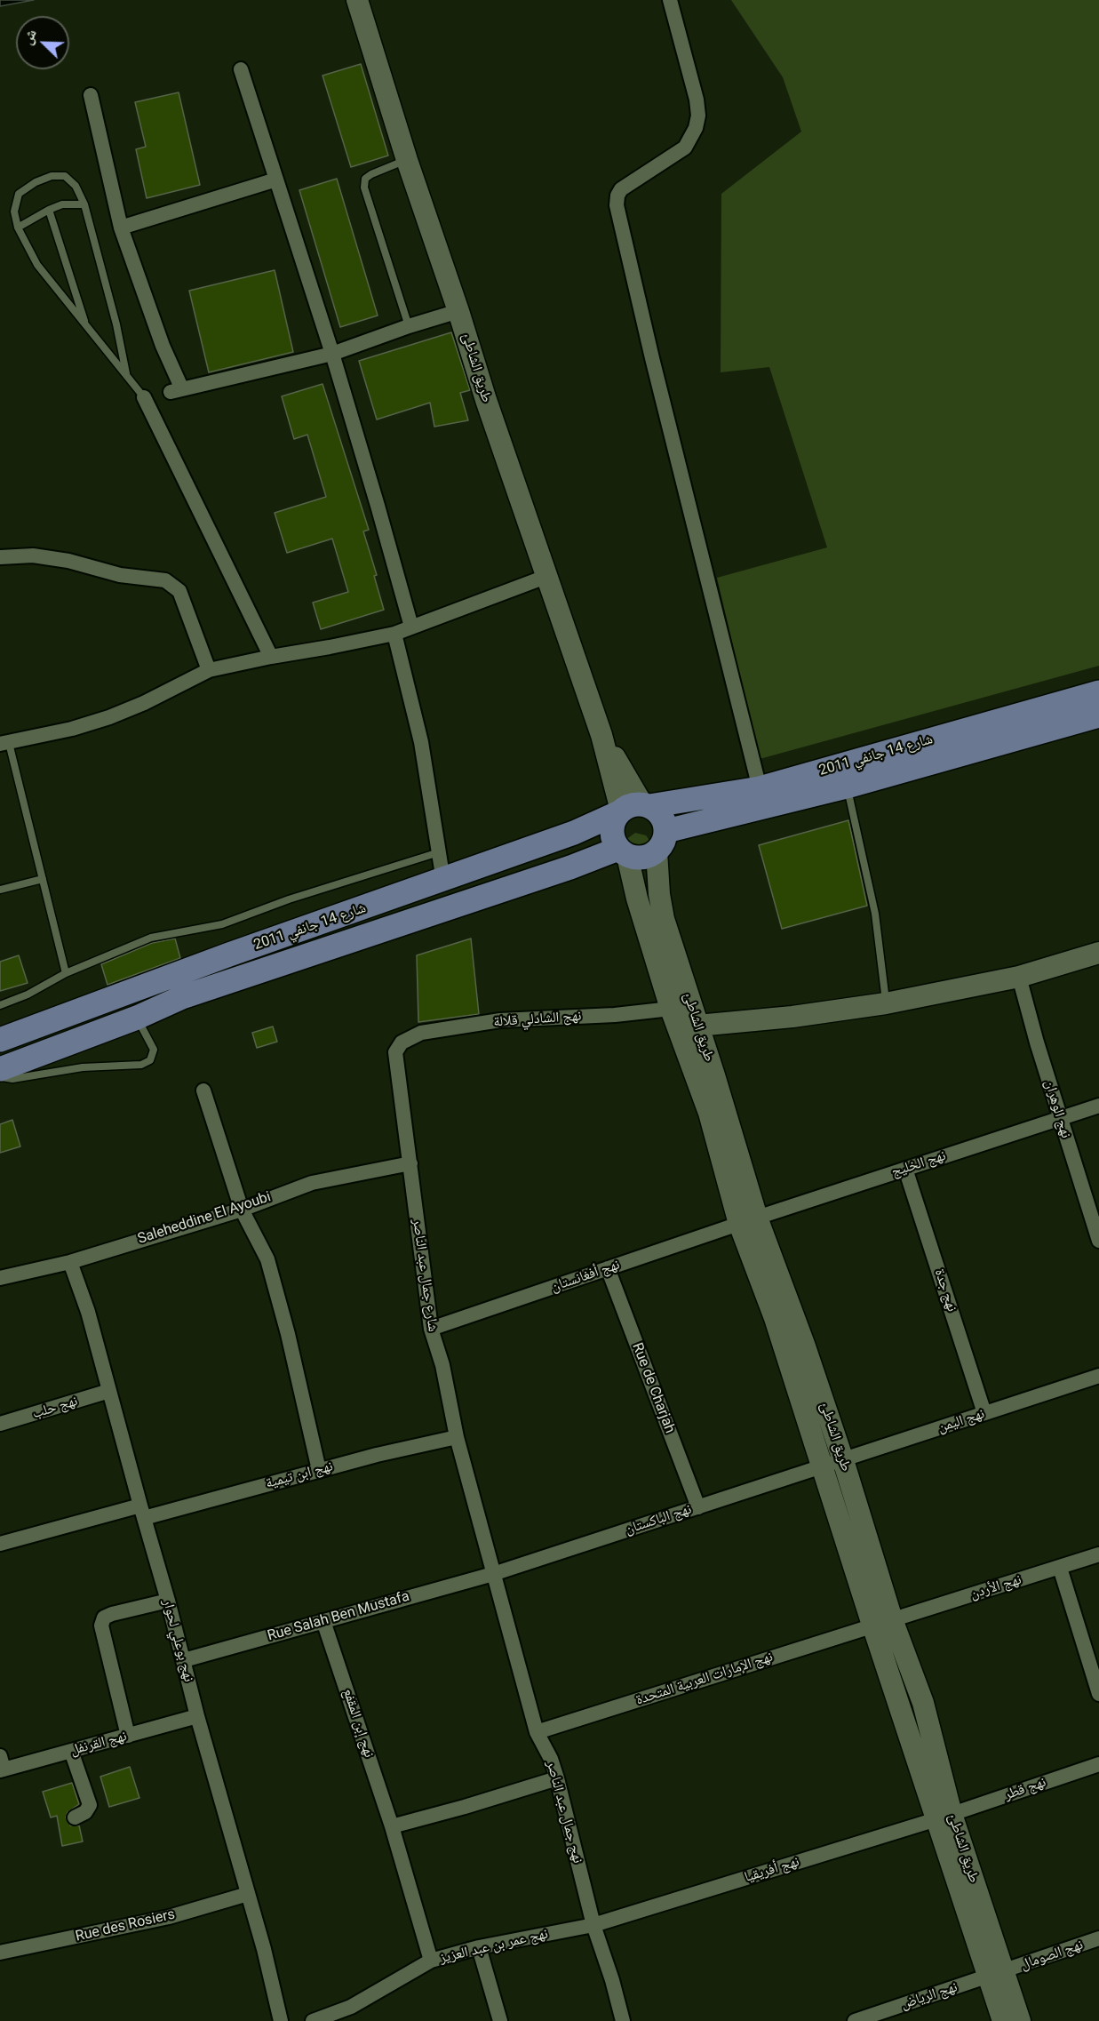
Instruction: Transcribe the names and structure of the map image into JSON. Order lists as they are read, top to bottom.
{
  "streets": {
    "main road": ["شارع 14 جانفي 2011"],
    "street": [
      "طريق الشاطئ",
      "نهج الشادلي قلالة",
      "نهج الوهران",
      "نهج الخليج",
      "Saleheddine El Ayoubi",
      "شارع جمال عبد الناصر",
      "نهج أفغانستان",
      "نهج جدة",
      "Rue de Charjah",
      "نهج حلب",
      "نهج اليمن",
      "نهج ابن تيمية",
      "نهج الباكستان",
      "نهج الأردن",
      "Rue Salah Ben Mustafa",
      "نهج بوعلي لحوار",
      "نهج الإمارات العربية المتحدة",
      "نهج إبن المقفع",
      "نهج القرنفل",
      "نهج قطر",
      "نهج جمال عبد الناصر",
      "نهج أفريقيا",
      "Rue des Rosiers",
      "نهج عمر بن عبد العزيز",
      "نهج الصومال",
      "نهج الرياض"
    ]
  },
  "crossings": [
    ["طريق الشاطئ", "شارع 14 جانفي 2011"],
    ["طريق الشاطئ", "نهج الشادلي قلالة"],
    ["طريق الشاطئ", "نهج الخليج"],
    ["طريق الشاطئ", "نهج أفغانستان"],
    ["طريق الشاطئ", "نهج اليمن"],
    ["طريق الشاطئ", "نهج الباكستان"],
    ["طريق الشاطئ", "نهج الأردن"],
    ["طريق الشاطئ", "نهج الإمارات العربية المتحدة"],
    ["طريق الشاطئ", "نهج قطر"],
    ["طريق الشاطئ", "نهج أفريقيا"],
    ["طريق الشاطئ", "نهج الصومال"],
    ["طريق الشاطئ", "نهج الرياض"],
    ["نهج الشادلي قلالة", "شارع جمال عبد الناصر"],
    ["نهج الوهران", "نهج الخليج"],
    ["نهج الخليج", "نهج أفغانستان"],
    ["نهج الخليج", "نهج جدة"],
    ["Saleheddine El Ayoubi", "شارع جمال عبد الناصر"],
    ["Saleheddine El Ayoubi", "نهج بوعلي لحوار"],
    ["شارع جمال عبد الناصر", "نهج أفغانستان"],
    ["شارع جمال عبد الناصر", "نهج ابن تيمية"],
    ["شارع جمال عبد الناصر", "نهج الباكستان"],
    ["شارع جمال عبد الناصر", "Rue Salah Ben Mustafa"],
    ["شارع جمال عبد الناصر", "نهج جمال عبد الناصر"],
    ["نهج أفغانستان", "Rue de Charjah"],
    ["نهج جدة", "نهج اليمن"],
    ["Rue de Charjah", "نهج الباكستان"],
    ["نهج حلب", "نهج بوعلي لحوار"],
    ["نهج اليمن", "نهج الباكستان"],
    ["نهج ابن تيمية", "نهج بوعلي لحوار"],
    ["نهج الباكستان", "Rue Salah Ben Mustafa"],
    ["نهج الباكستان", "نهج جمال عبد الناصر"],
    ["نهج الأردن", "نهج الإمارات العربية المتحدة"],
    ["Rue Salah Ben Mustafa", "نهج بوعلي لحوار"],
    ["Rue Salah Ben Mustafa", "نهج إبن المقفع"],
    ["Rue Salah Ben Mustafa", "نهج جمال عبد الناصر"],
    ["نهج بوعلي لحوار", "نهج القرنفل"],
    ["نهج بوعلي لحوار", "Rue des Rosiers"],
    ["نهج الإمارات العربية المتحدة", "نهج جمال عبد الناصر"],
    ["نهج إبن المقفع", "نهج عمر بن عبد العزيز"],
    ["نهج قطر", "نهج أفريقيا"],
    ["نهج جمال عبد الناصر", "نهج أفريقيا"],
    ["نهج جمال عبد الناصر", "نهج عمر بن عبد العزيز"],
    ["نهج أفريقيا", "نهج عمر بن عبد العزيز"],
    ["نهج الصومال", "نهج الرياض"]
  ],
  "north": "top left"
}
